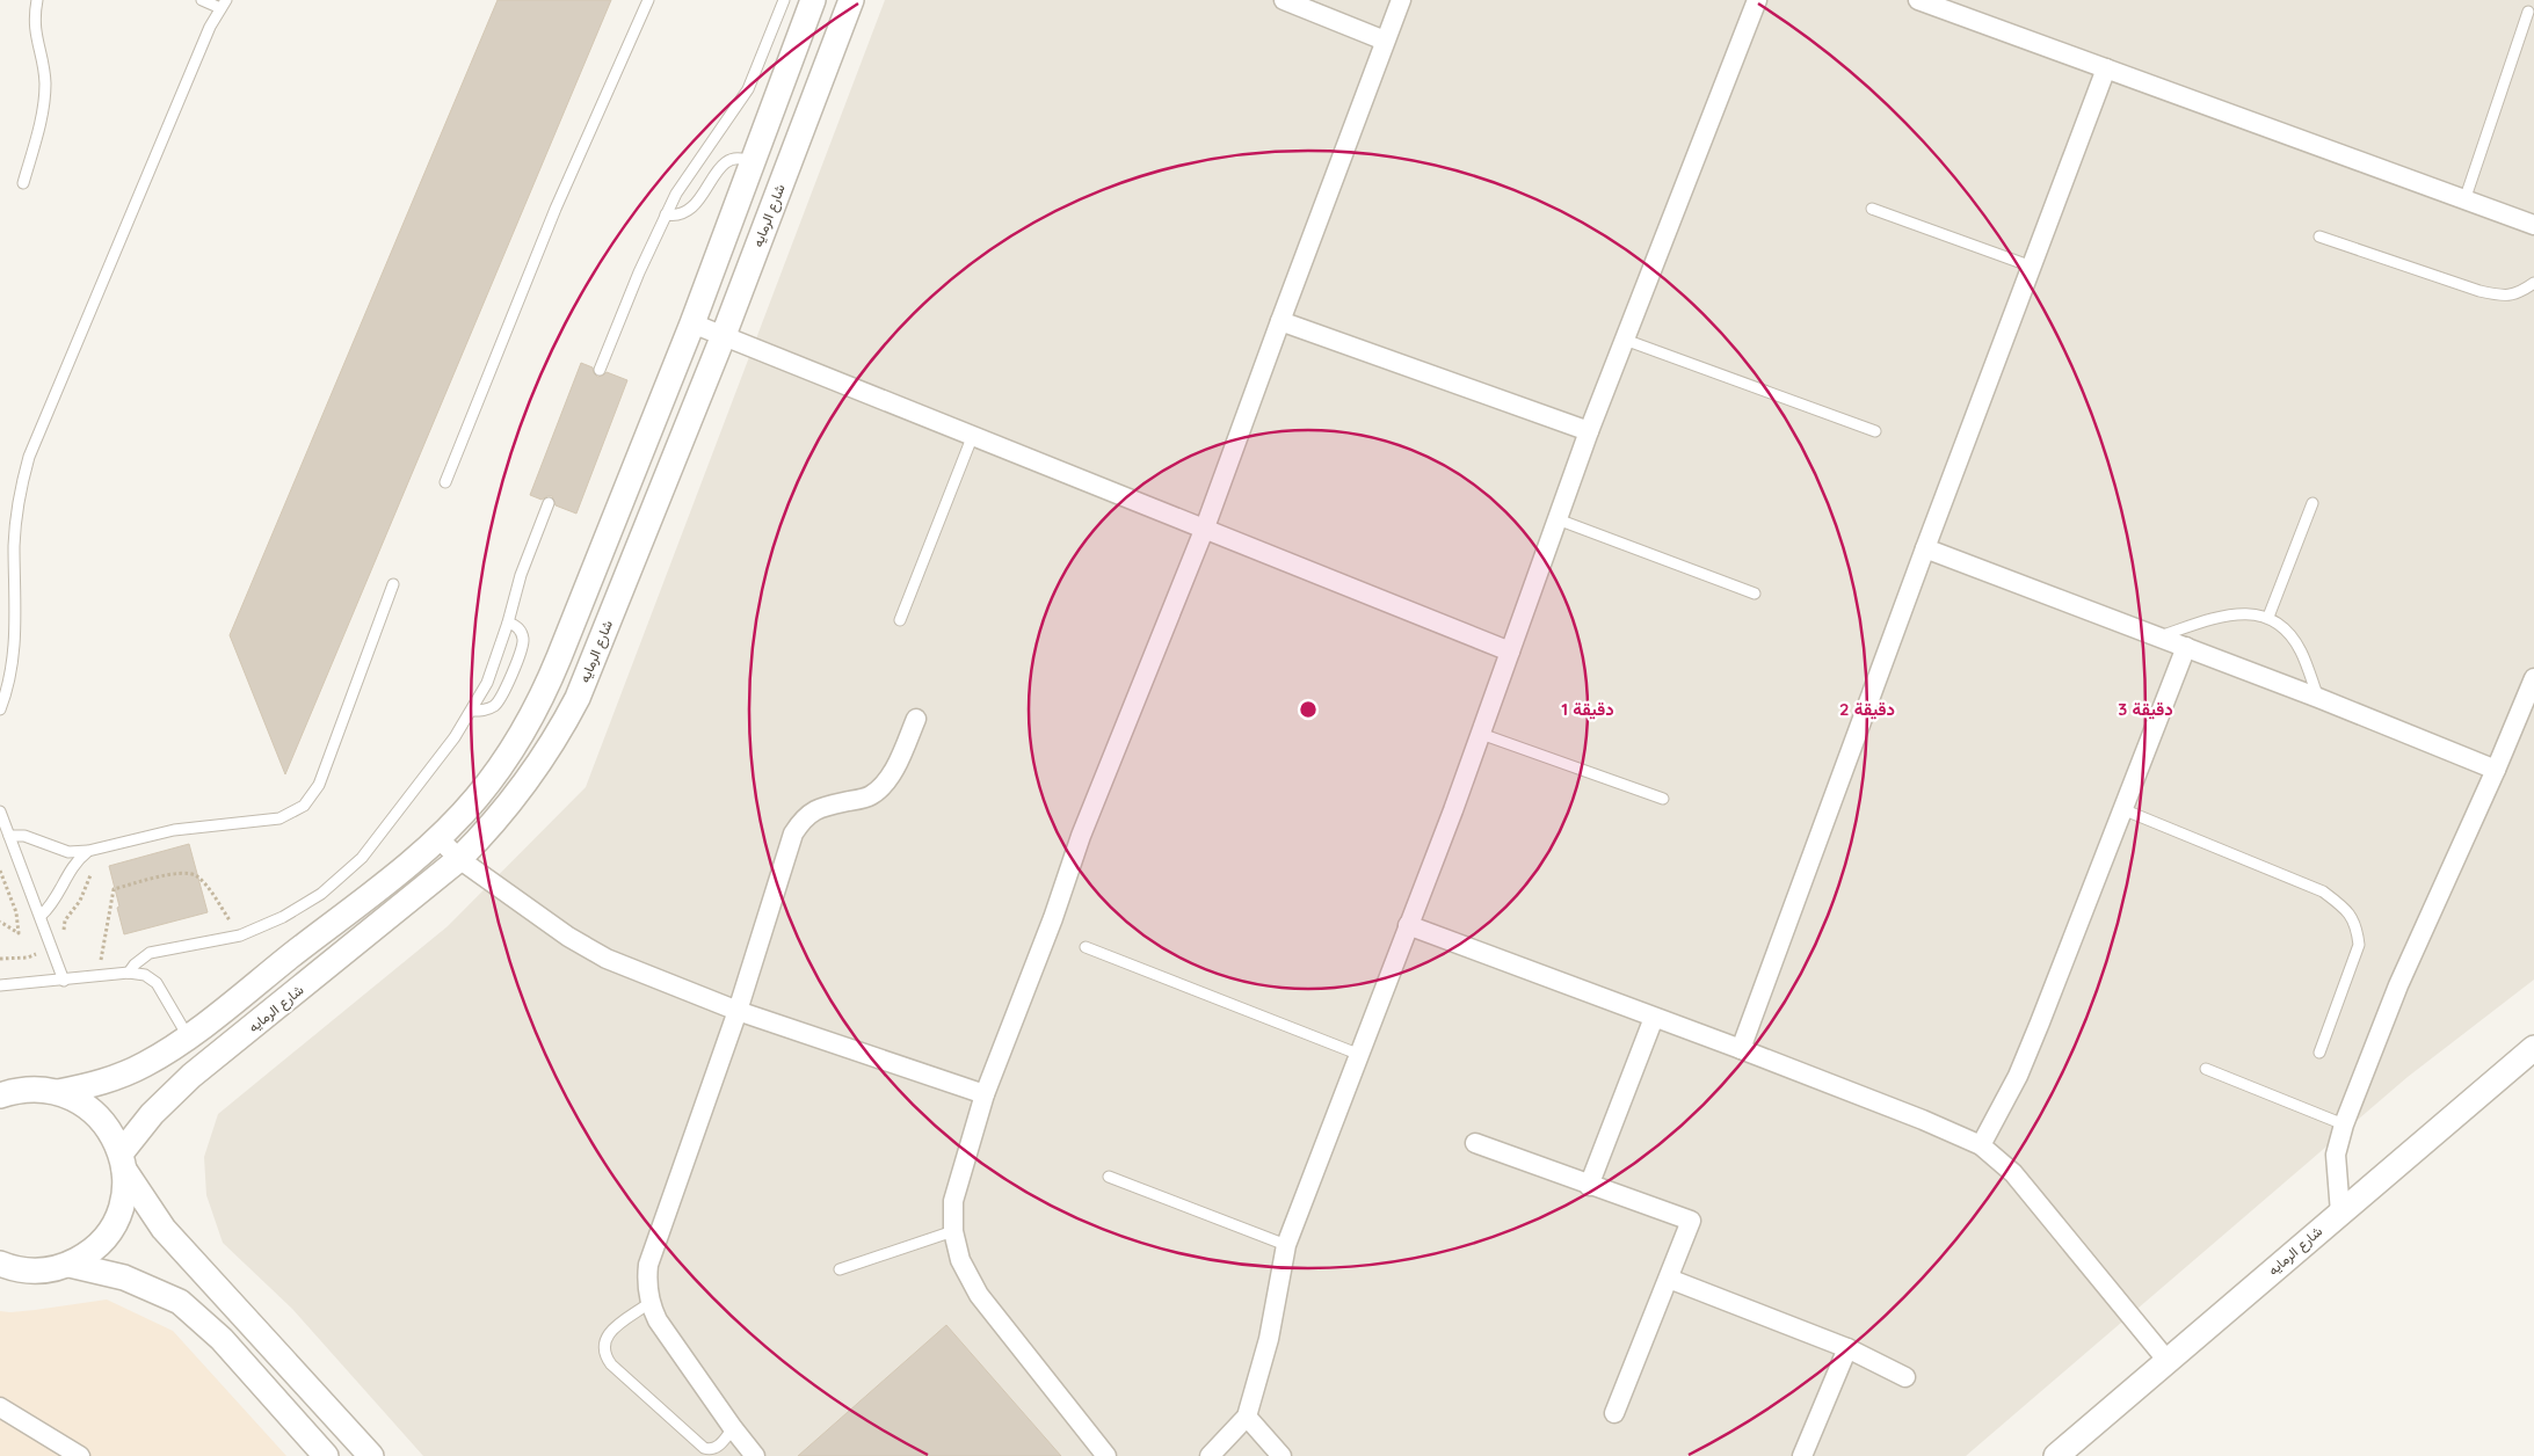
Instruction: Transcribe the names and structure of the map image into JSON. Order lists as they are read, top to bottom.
{
  "streets": {
    "street": ["شارع الرمايه"]
  },
  "rings": ["1 دقيقة", "2 دقيقة", "3 دقيقة"]
}
